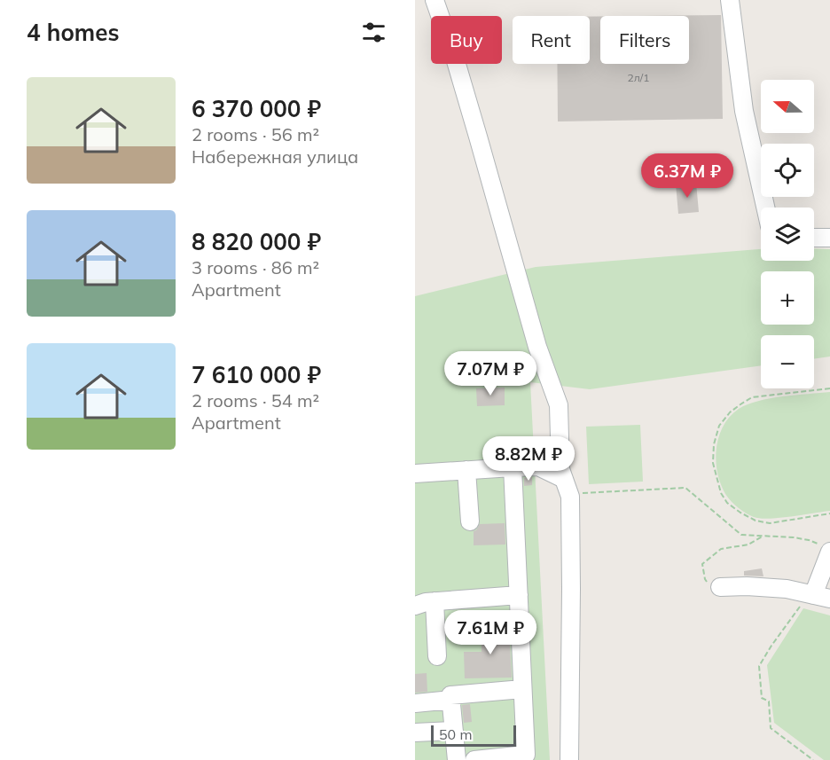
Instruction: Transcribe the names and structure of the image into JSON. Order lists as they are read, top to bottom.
{
  "house_numbers": ["2л/1"],
  "scale_bar": "50 m",
  "north": "left",
  "page": {
    "heading": "4 homes",
    "chip": ["Buy", "Rent", "Filters"],
    "list": [
      {
        "name": "6 370 000 ₽",
        "note": "2 rooms · 56 m² · Набережная улица"
      },
      {
        "name": "8 820 000 ₽",
        "note": "3 rooms · 86 m² · Apartment"
      },
      {
        "name": "7 610 000 ₽",
        "note": "2 rooms · 54 m² · Apartment"
      }
    ],
    "map_buttons": ["+", "−"],
    "price": [
      "6.37M ₽",
      "7.07M ₽",
      "8.82M ₽",
      "7.61M ₽"
    ],
    "scale": "50 m"
  }
}
